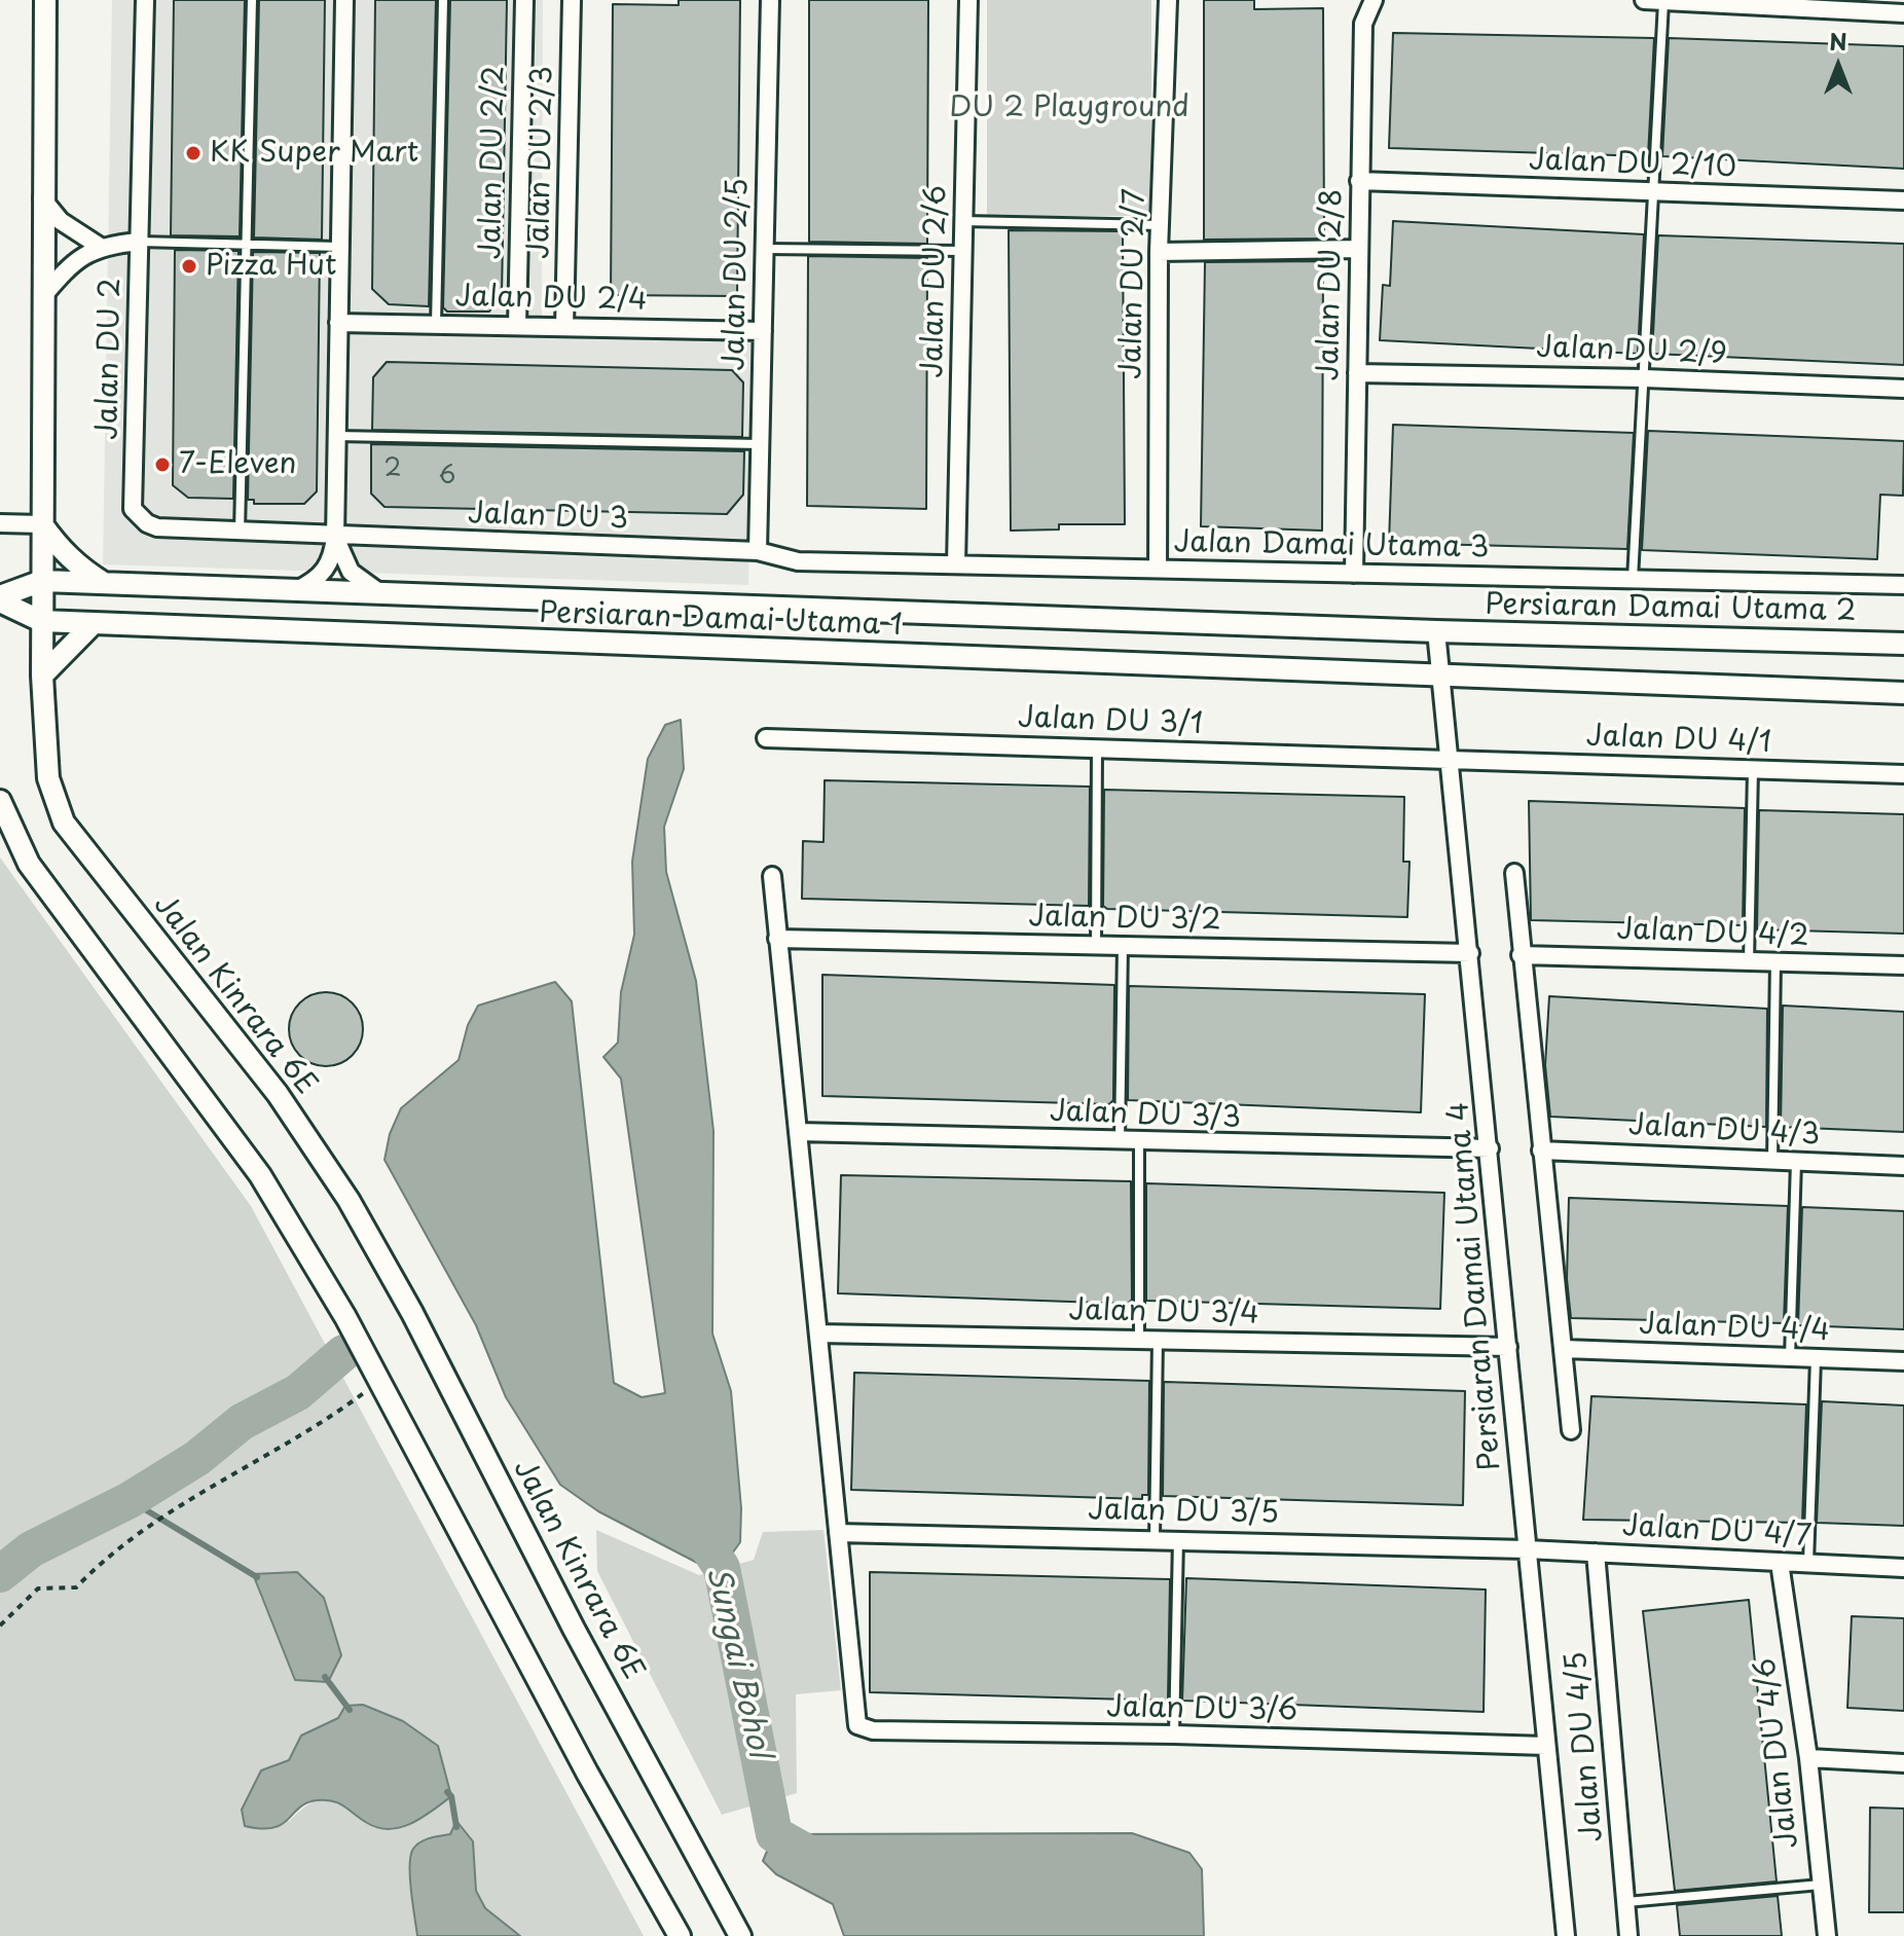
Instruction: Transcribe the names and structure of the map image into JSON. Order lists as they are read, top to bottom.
{
  "streets": {
    "street": [
      "Jalan DU 2/2",
      "Jalan DU 2/3",
      "Jalan DU 2/10",
      "Jalan DU 2/5",
      "Jalan DU 2/6",
      "Jalan DU 2/7",
      "Jalan DU 2/8",
      "Jalan DU 2/4",
      "Jalan DU 2/9",
      "Jalan DU 2",
      "Jalan DU 3",
      "Jalan Damai Utama 3",
      "Persiaran Damai Utama 2",
      "Persiaran Damai Utama 1",
      "Jalan DU 3/1",
      "Jalan DU 4/1",
      "Jalan DU 3/2",
      "Jalan DU 4/2",
      "Jalan Kinrara 6E",
      "Jalan DU 3/3",
      "Jalan DU 4/3",
      "Persiaran Damai Utama 4",
      "Jalan DU 3/4",
      "Jalan DU 4/4",
      "Jalan DU 3/5",
      "Jalan DU 4/7",
      "Jalan DU 3/6",
      "Jalan DU 4/5",
      "Jalan DU 4/6"
    ]
  },
  "crossings": [
    ["Jalan DU 2/2", "Jalan DU 2/4"],
    ["Jalan DU 2/3", "Jalan DU 2/4"],
    ["Jalan DU 2/10", "Jalan DU 2/8"],
    ["Jalan DU 2/5", "Jalan DU 2/4"],
    ["Jalan DU 2/5", "Jalan DU 3"],
    ["Jalan DU 2/5", "Jalan Damai Utama 3"],
    ["Jalan DU 2/6", "Jalan Damai Utama 3"],
    ["Jalan DU 2/7", "Jalan Damai Utama 3"],
    ["Jalan DU 2/8", "Jalan DU 2/9"],
    ["Jalan DU 2/8", "Jalan Damai Utama 3"],
    ["Jalan DU 2", "Jalan DU 3"],
    ["Jalan DU 3", "Jalan Damai Utama 3"],
    ["Persiaran Damai Utama 2", "Persiaran Damai Utama 1"],
    ["Persiaran Damai Utama 2", "Persiaran Damai Utama 4"],
    ["Persiaran Damai Utama 1", "Jalan Kinrara 6E"],
    ["Persiaran Damai Utama 1", "Persiaran Damai Utama 4"],
    ["Jalan DU 3/1", "Jalan DU 4/1"],
    ["Jalan DU 3/1", "Persiaran Damai Utama 4"],
    ["Jalan DU 4/1", "Persiaran Damai Utama 4"],
    ["Jalan DU 3/2", "Persiaran Damai Utama 4"],
    ["Jalan DU 3/3", "Persiaran Damai Utama 4"],
    ["Persiaran Damai Utama 4", "Jalan DU 3/4"],
    ["Persiaran Damai Utama 4", "Jalan DU 3/5"],
    ["Persiaran Damai Utama 4", "Jalan DU 4/7"],
    ["Persiaran Damai Utama 4", "Jalan DU 3/6"],
    ["Jalan DU 3/5", "Jalan DU 4/7"],
    ["Jalan DU 3/5", "Jalan DU 3/6"],
    ["Jalan DU 4/7", "Jalan DU 4/5"],
    ["Jalan DU 4/7", "Jalan DU 4/6"]
  ],
  "water": ["Sungai Bohol"],
  "parks": ["DU 2 Playground"],
  "places": ["KK Super Mart", "Pizza Hut", "7-Eleven"],
  "house_numbers": ["2", "6"],
  "north": "top"
}
